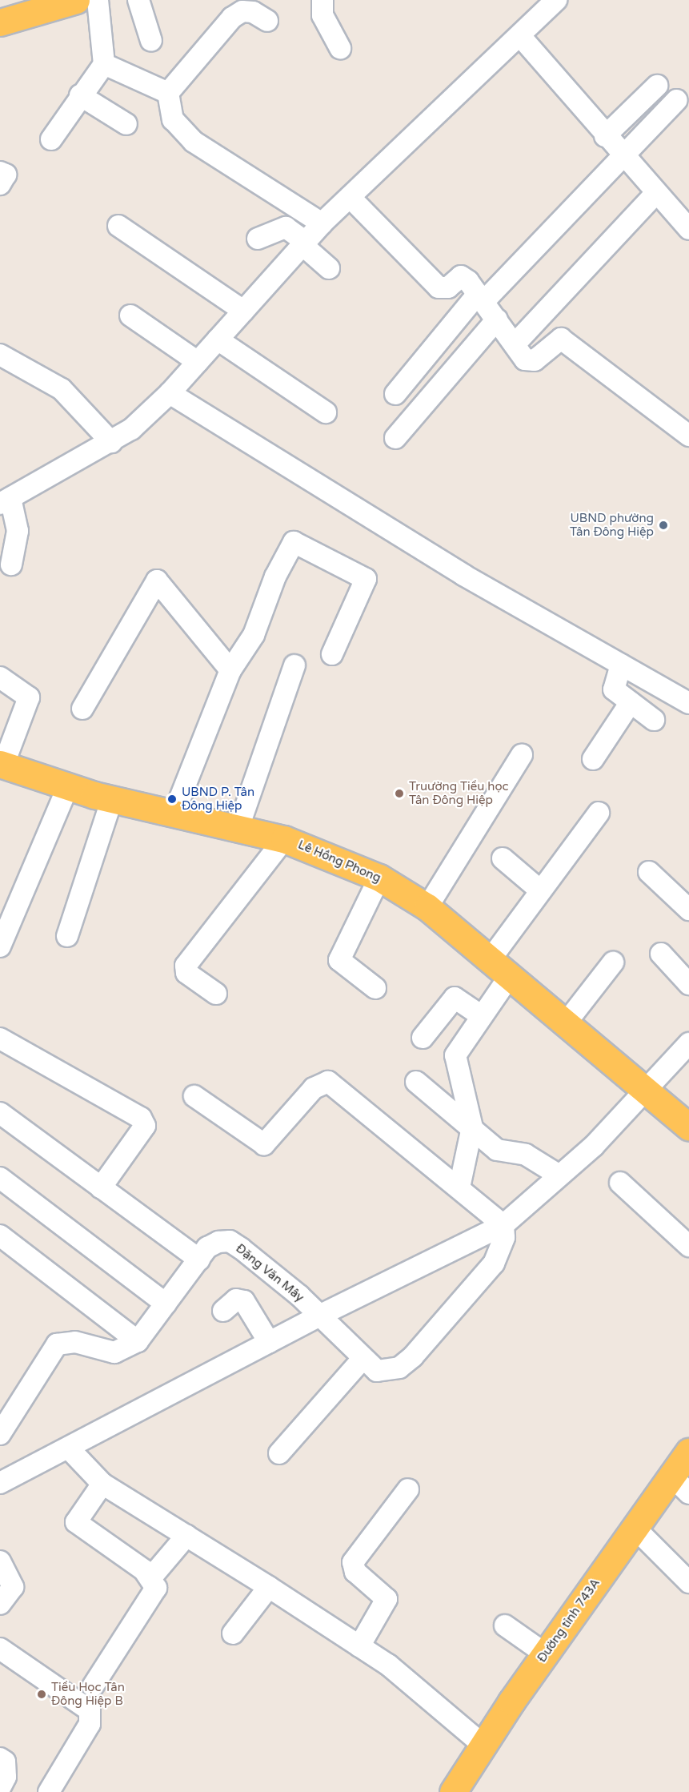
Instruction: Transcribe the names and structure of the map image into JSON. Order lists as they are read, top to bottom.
{
  "streets": {
    "main road": ["Lê Hồng Phong", "Đường tỉnh 743A"],
    "street": ["Đặng Văn Mây"]
  },
  "places": [
    "UBND phường Tân Đông Hiệp",
    "Truường Tiểu học Tân Đông Hiệp",
    "UBND P. Tân Đông Hiệp",
    "Tiểu Học Tân Đông Hiệp B"
  ]
}
